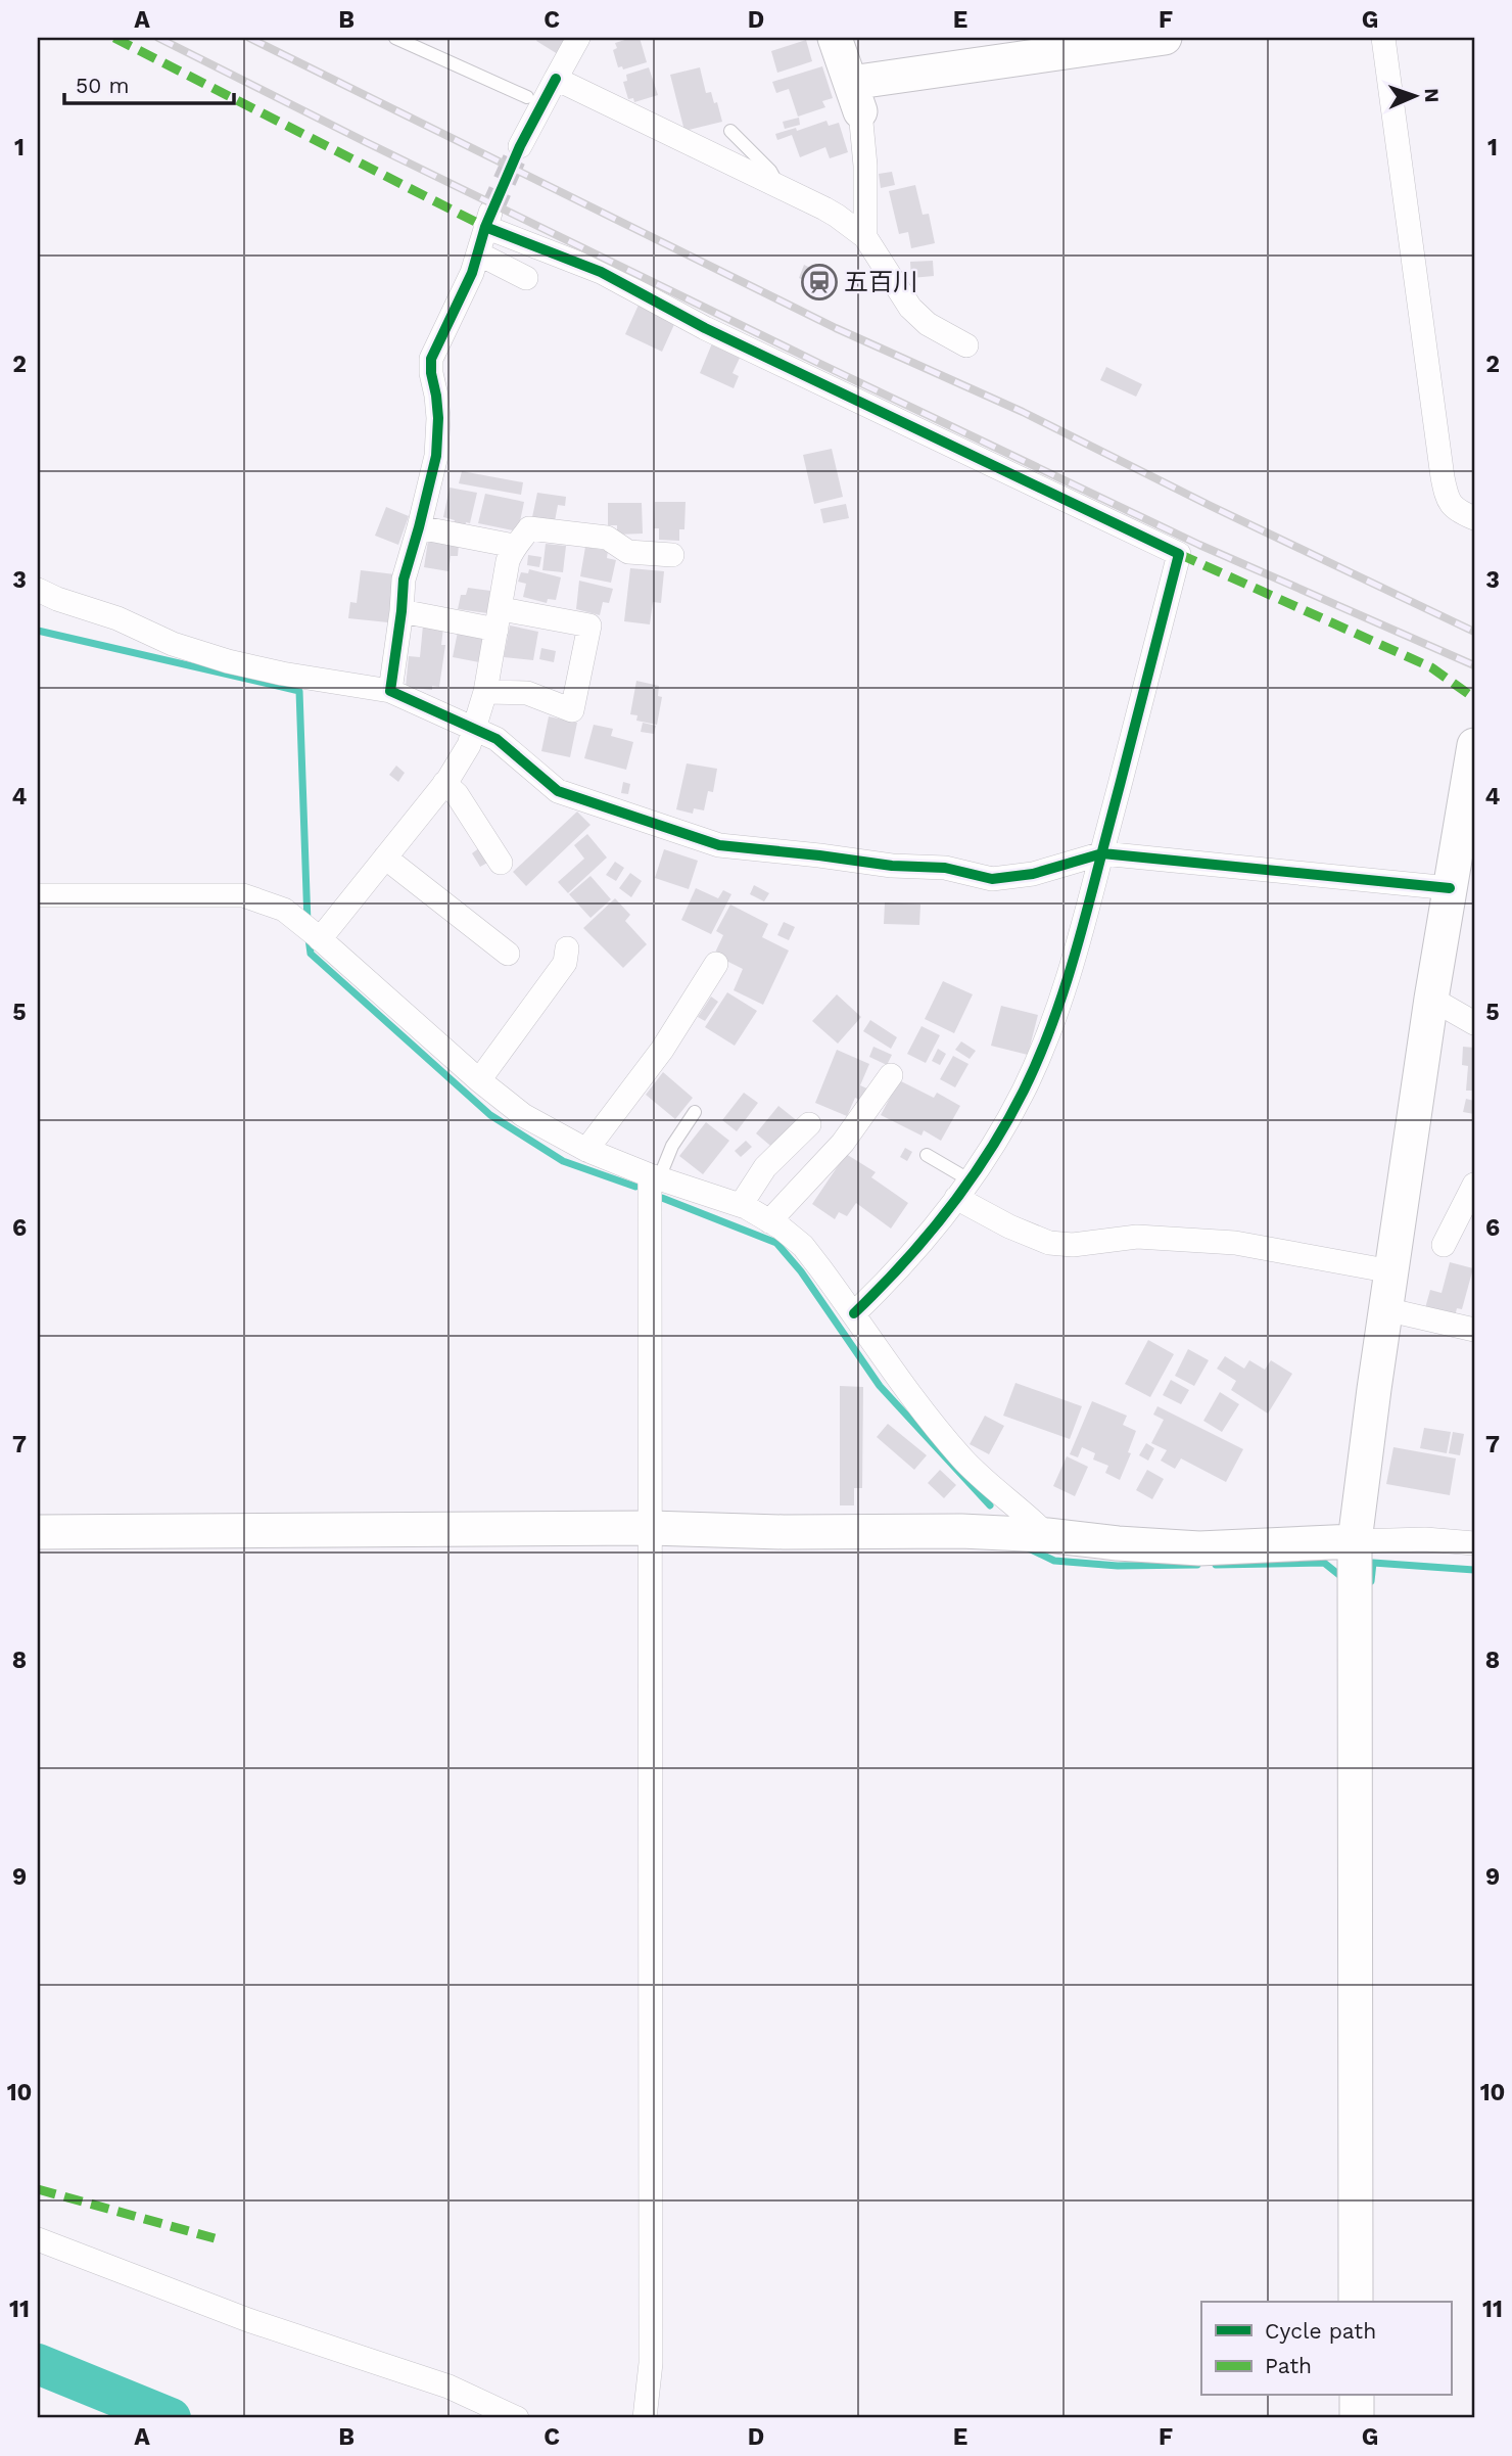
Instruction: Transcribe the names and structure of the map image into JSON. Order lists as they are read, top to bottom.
{
  "places": {
    "station": ["五百川"]
  },
  "legend": ["Cycle path", "Path"],
  "scale_bar": "50 m",
  "north": "right",
  "grid": {
    "columns": [
      "A",
      "B",
      "C",
      "D",
      "E",
      "F",
      "G"
    ],
    "rows": [
      "1",
      "2",
      "3",
      "4",
      "5",
      "6",
      "7",
      "8",
      "9",
      "10",
      "11"
    ]
  }
}
